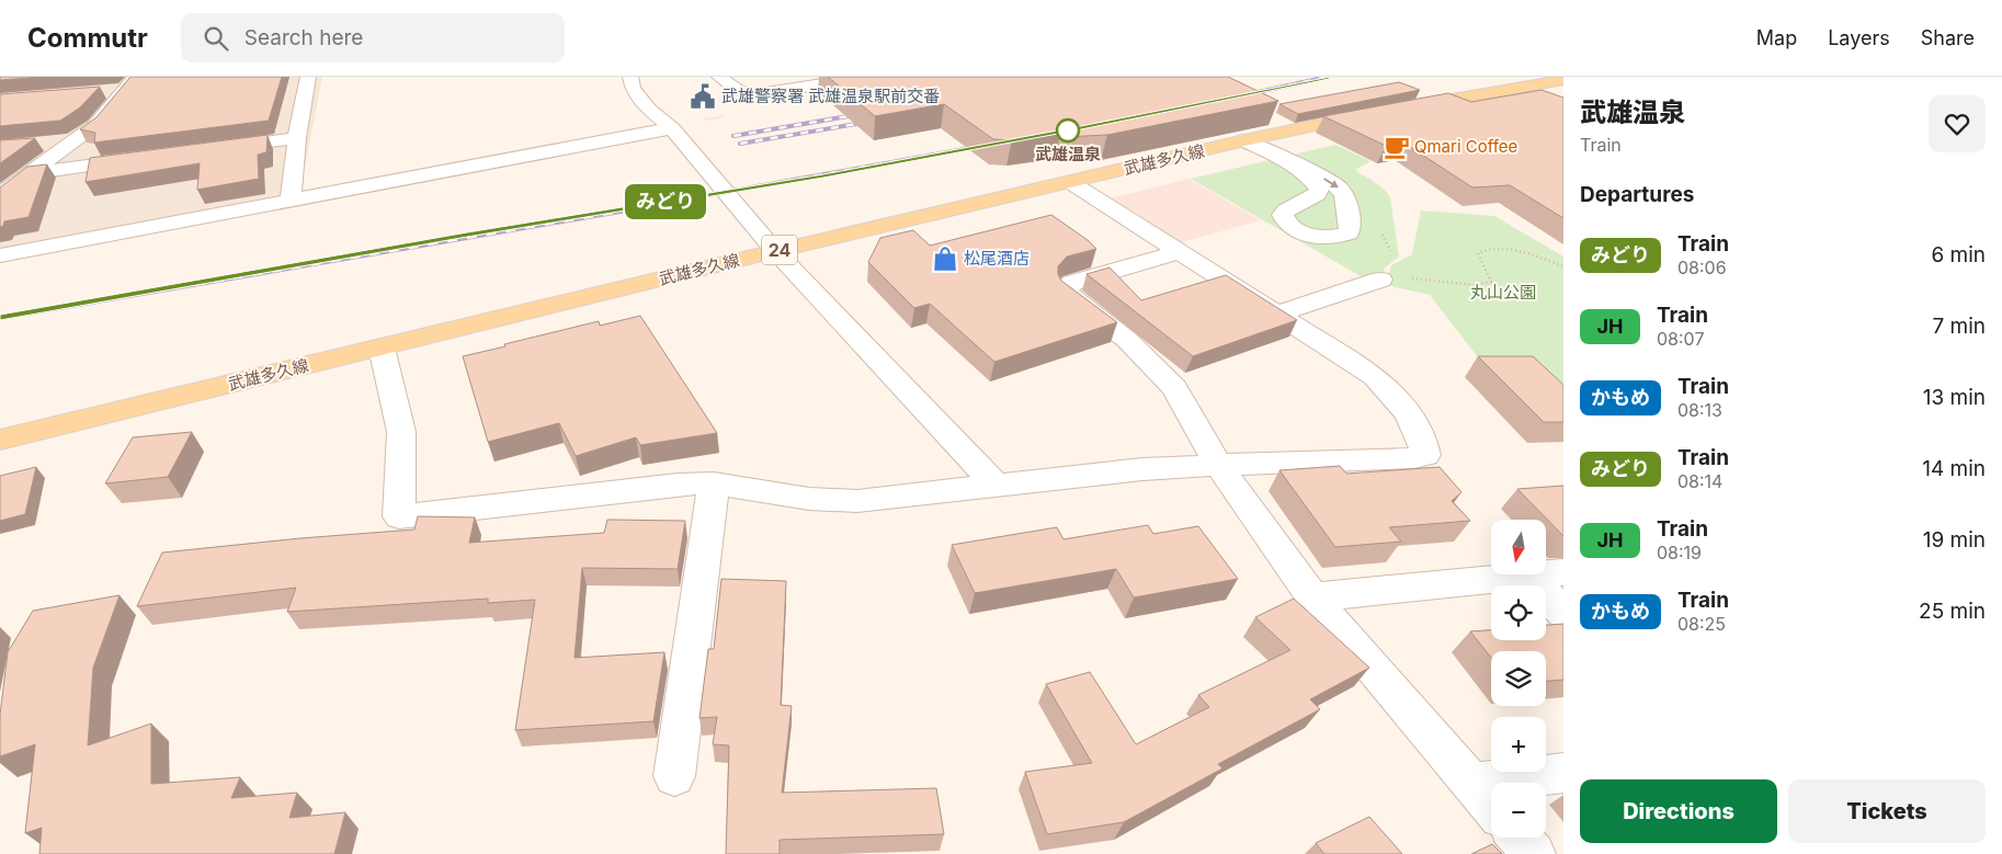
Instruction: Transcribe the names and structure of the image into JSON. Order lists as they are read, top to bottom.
{
  "streets": {
    "main road": ["武雄多久線", "24"]
  },
  "parks": ["丸山公園"],
  "places": {
    "public building": ["武雄警察署 武雄温泉駅前交番"],
    "other": ["武雄温泉"],
    "cafe": ["Qmari Coffee"],
    "shop": ["松尾酒店"]
  },
  "north": "bottom",
  "page": {
    "header": "Commutr",
    "search": "Search here",
    "nav": ["Map", "Layers", "Share"],
    "on_map": "みどり",
    "heading": [
      ["武雄温泉", "Train"],
      "Departures"
    ],
    "list": [
      {
        "mark": "みどり",
        "name": "Train",
        "note": "08:06",
        "value": "6 min"
      },
      {
        "mark": "JH",
        "name": "Train",
        "note": "08:07",
        "value": "7 min"
      },
      {
        "mark": "かもめ",
        "name": "Train",
        "note": "08:13",
        "value": "13 min"
      },
      {
        "mark": "みどり",
        "name": "Train",
        "note": "08:14",
        "value": "14 min"
      },
      {
        "mark": "JH",
        "name": "Train",
        "note": "08:19",
        "value": "19 min"
      },
      {
        "mark": "かもめ",
        "name": "Train",
        "note": "08:25",
        "value": "25 min"
      }
    ],
    "map_buttons": ["+", "−"],
    "buttons": ["Directions", "Tickets"]
  }
}
